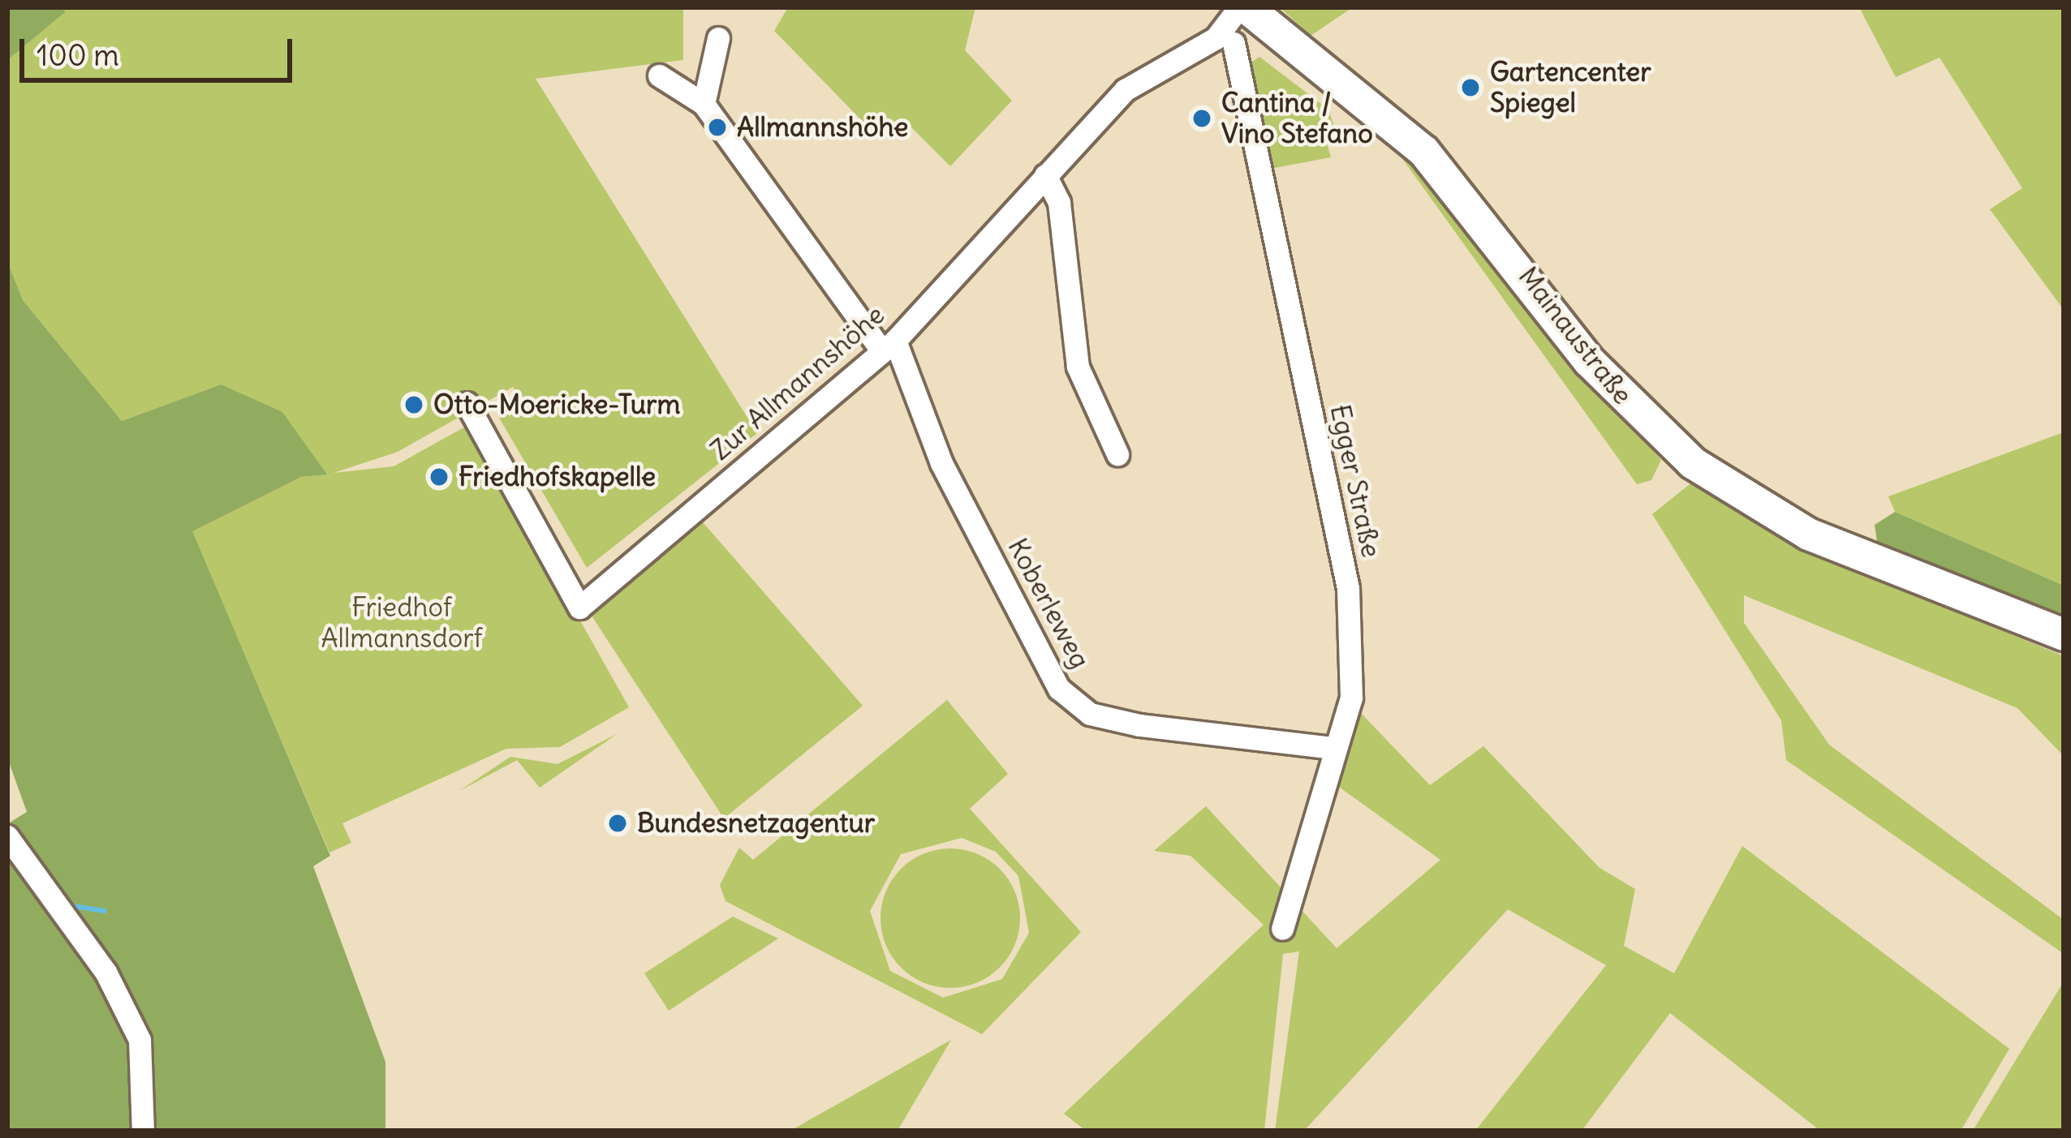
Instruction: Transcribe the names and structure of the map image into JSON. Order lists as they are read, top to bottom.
{
  "streets": {
    "main road": ["Mainaustraße"],
    "street": ["Zur Allmannshöhe", "Egger Straße", "Koberleweg"]
  },
  "crossings": [
    ["Mainaustraße", "Zur Allmannshöhe"],
    ["Zur Allmannshöhe", "Egger Straße"],
    ["Zur Allmannshöhe", "Koberleweg"],
    ["Egger Straße", "Koberleweg"]
  ],
  "parks": ["Friedhof Allmannsdorf"],
  "places": [
    "Gartencenter Spiegel",
    "Cantina / Vino Stefano",
    "Allmannshöhe",
    "Otto-Moericke-Turm",
    "Friedhofskapelle",
    "Bundesnetzagentur"
  ],
  "scale_bar": "100 m"
}
